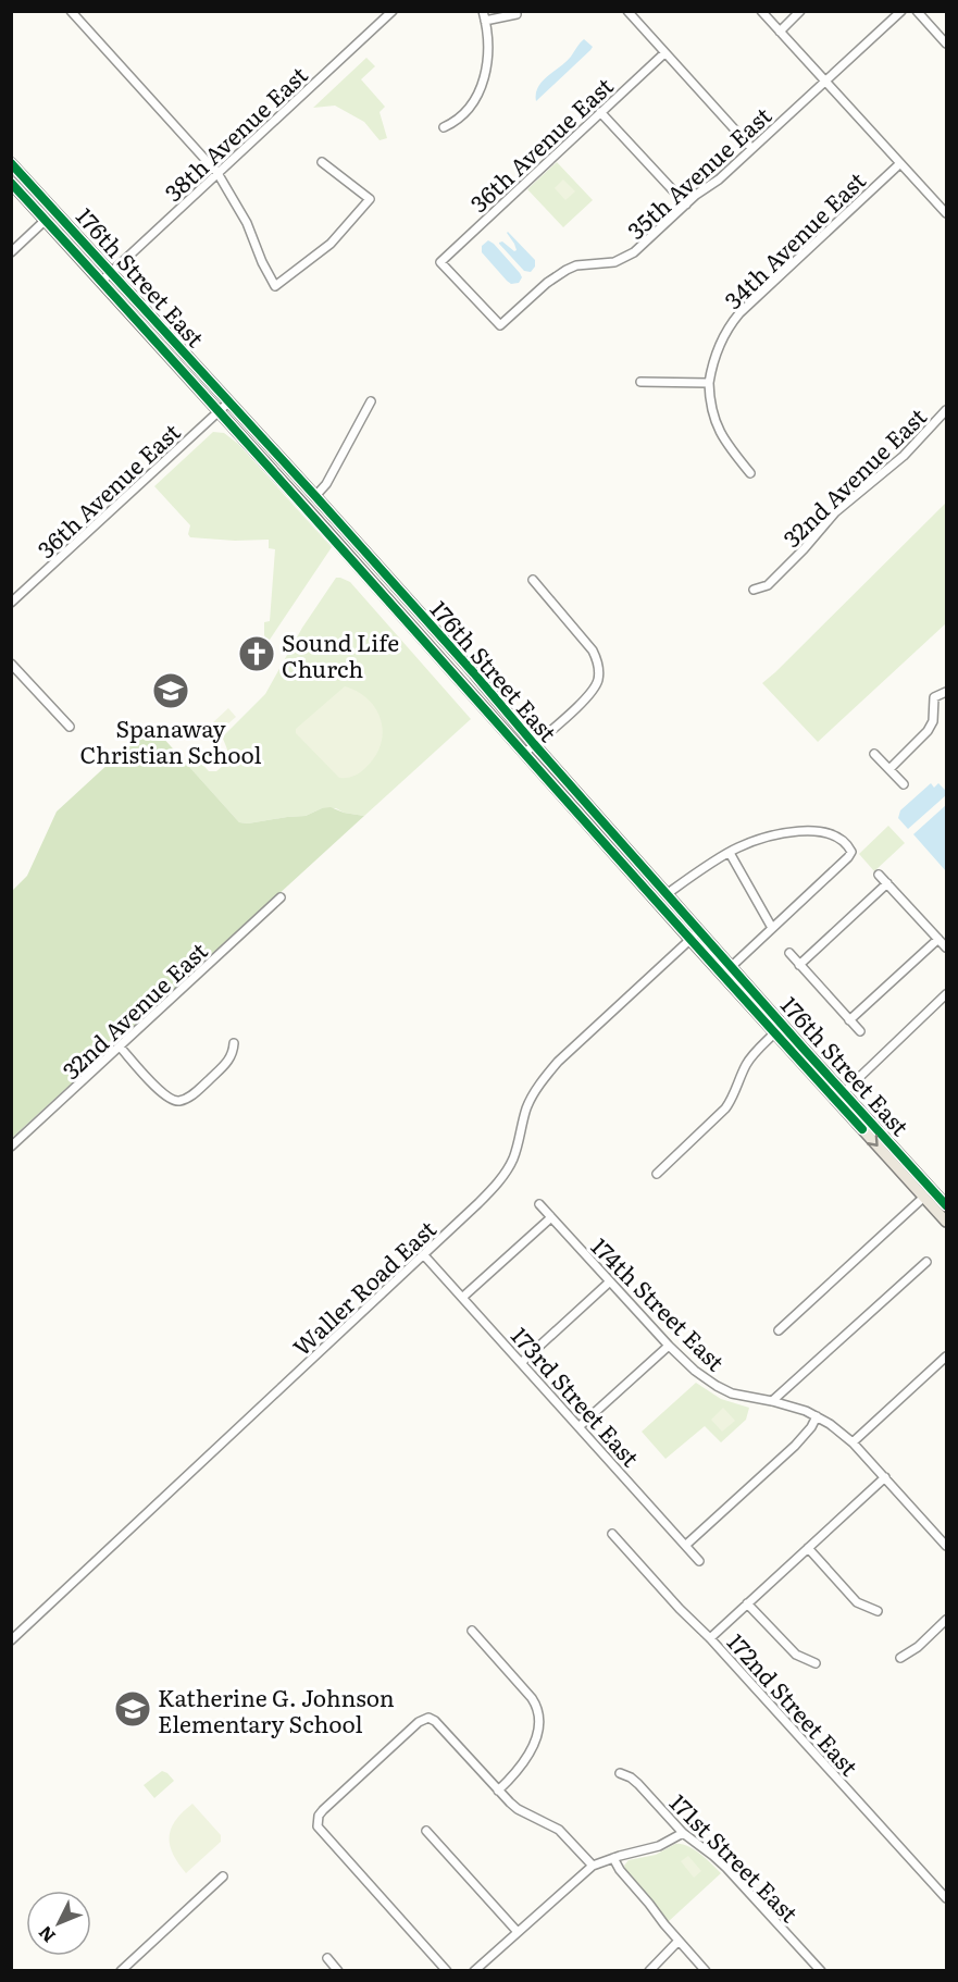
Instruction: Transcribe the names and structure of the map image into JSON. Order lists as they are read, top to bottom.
{
  "streets": {
    "main road": ["176th Street East"],
    "street": [
      "38th Avenue East",
      "36th Avenue East",
      "35th Avenue East",
      "34th Avenue East",
      "32nd Avenue East",
      "Waller Road East",
      "174th Street East",
      "173rd Street East",
      "172nd Street East",
      "171st Street East"
    ]
  },
  "crossings": [
    ["38th Avenue East", "176th Street East"],
    ["36th Avenue East", "35th Avenue East"],
    ["36th Avenue East", "176th Street East"],
    ["176th Street East", "Waller Road East"],
    ["Waller Road East", "173rd Street East"]
  ],
  "places": {
    "church": ["Sound Life Church"],
    "school or university": ["Spanaway Christian School", "Katherine G. Johnson Elementary School"]
  },
  "north": "bottom left"
}
